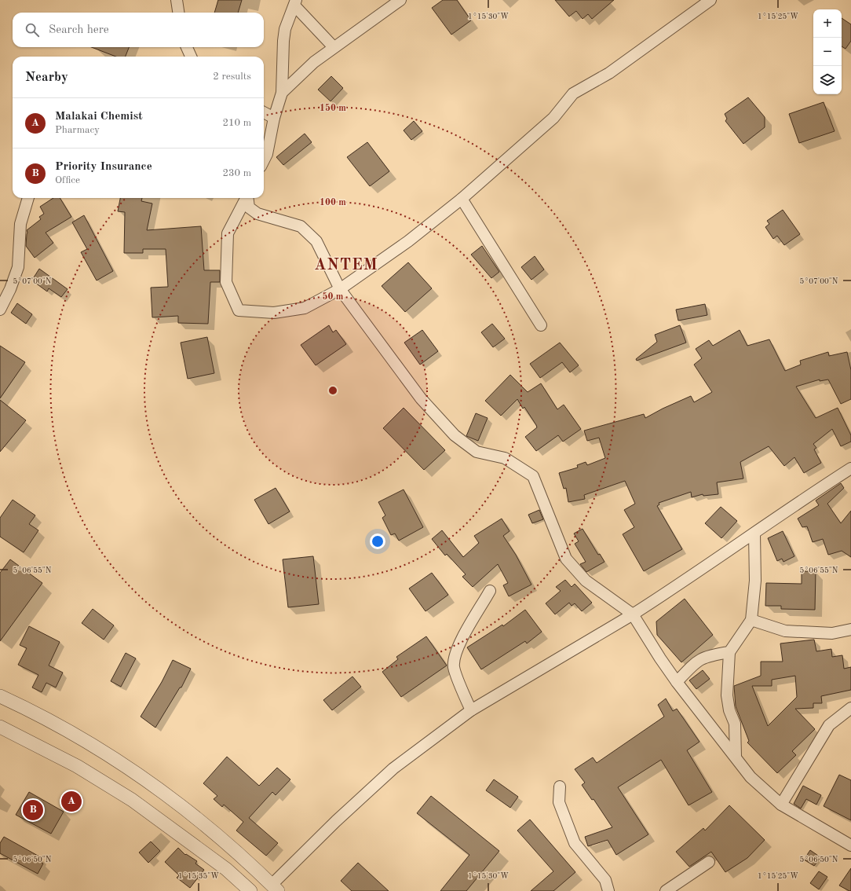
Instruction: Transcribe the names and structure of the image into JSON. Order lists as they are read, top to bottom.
{
  "districts": ["ANTEM"],
  "page": {
    "map_buttons": ["+", "−"],
    "search": "Search here",
    "heading": ["Nearby", "2 results"],
    "list": [
      {
        "mark": "A",
        "name": "Malakai Chemist",
        "note": "Pharmacy",
        "value": "210 m"
      },
      {
        "mark": "B",
        "name": "Priority Insurance",
        "note": "Office",
        "value": "230 m"
      }
    ],
    "pins": ["A", "B"]
  },
  "coordinates": [
    "1°15'30\"W",
    "1°15'25\"W",
    "5°07'00\"N",
    "5°06'55\"N",
    "5°06'50\"N",
    "1°15'35\"W"
  ],
  "rings": ["150 m", "100 m", "50 m"]
}
